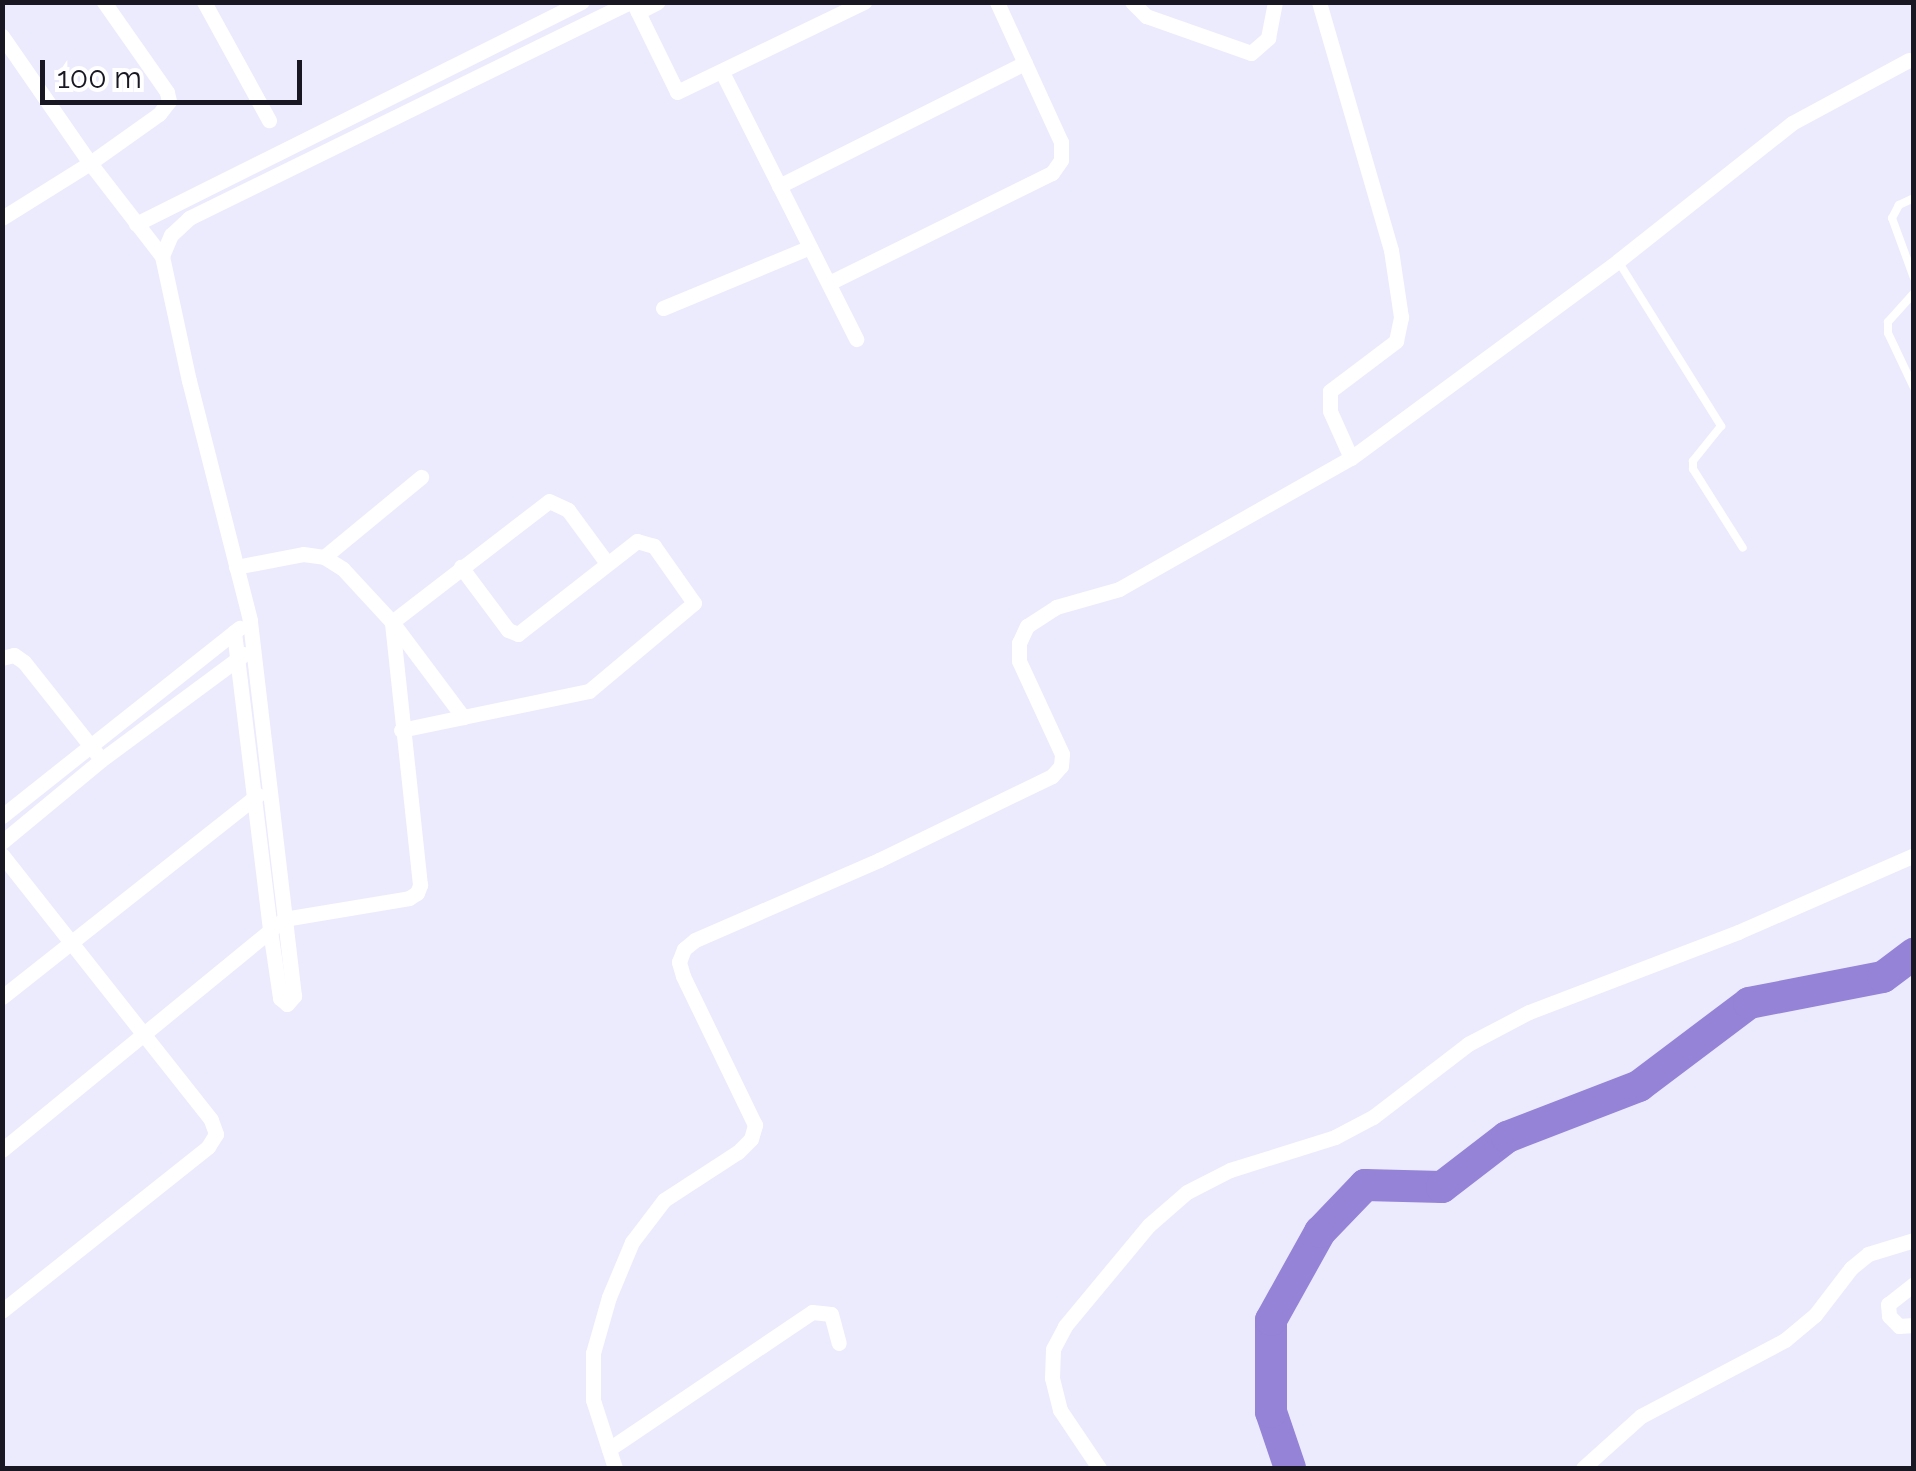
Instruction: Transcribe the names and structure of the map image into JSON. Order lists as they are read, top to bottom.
{
  "scale_bar": "100 m"
}
